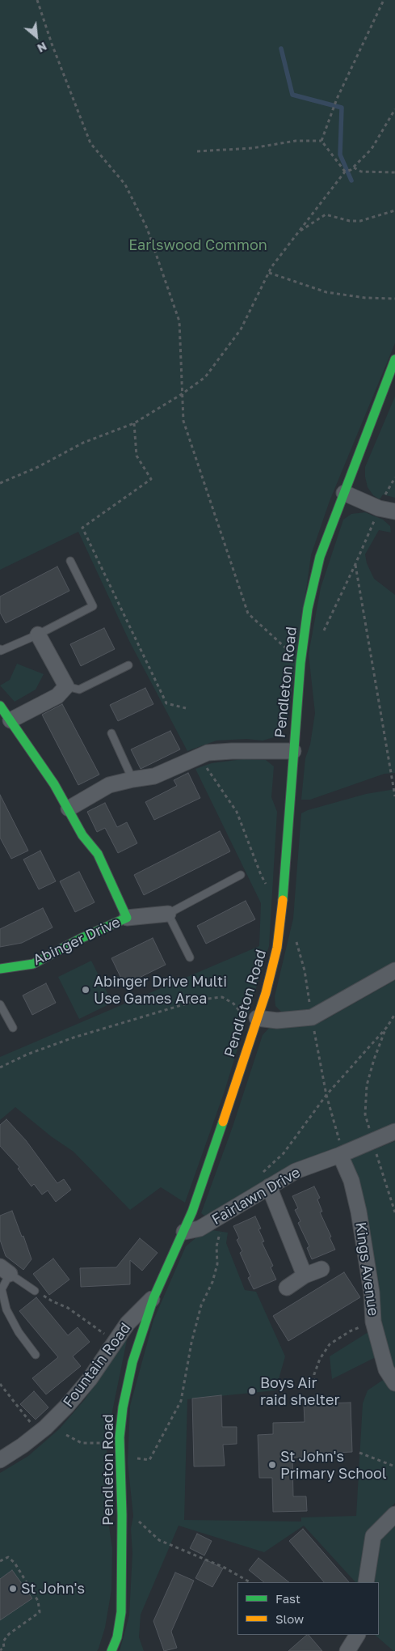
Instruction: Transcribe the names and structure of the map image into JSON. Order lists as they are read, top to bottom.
{
  "streets": {
    "street": [
      "Pendleton Road",
      "Abinger Drive",
      "Fairlawn Drive",
      "Kings Avenue",
      "Fountain Road"
    ]
  },
  "crossings": [
    ["Pendleton Road", "Fairlawn Drive"],
    ["Pendleton Road", "Fountain Road"],
    ["Fairlawn Drive", "Kings Avenue"]
  ],
  "parks": ["Earlswood Common"],
  "places": [
    "Abinger Drive Multi Use Games Area",
    "Boys Air raid shelter",
    "St John's Primary School",
    "St John's"
  ],
  "legend": ["Fast", "Slow"],
  "north": "bottom right"
}
